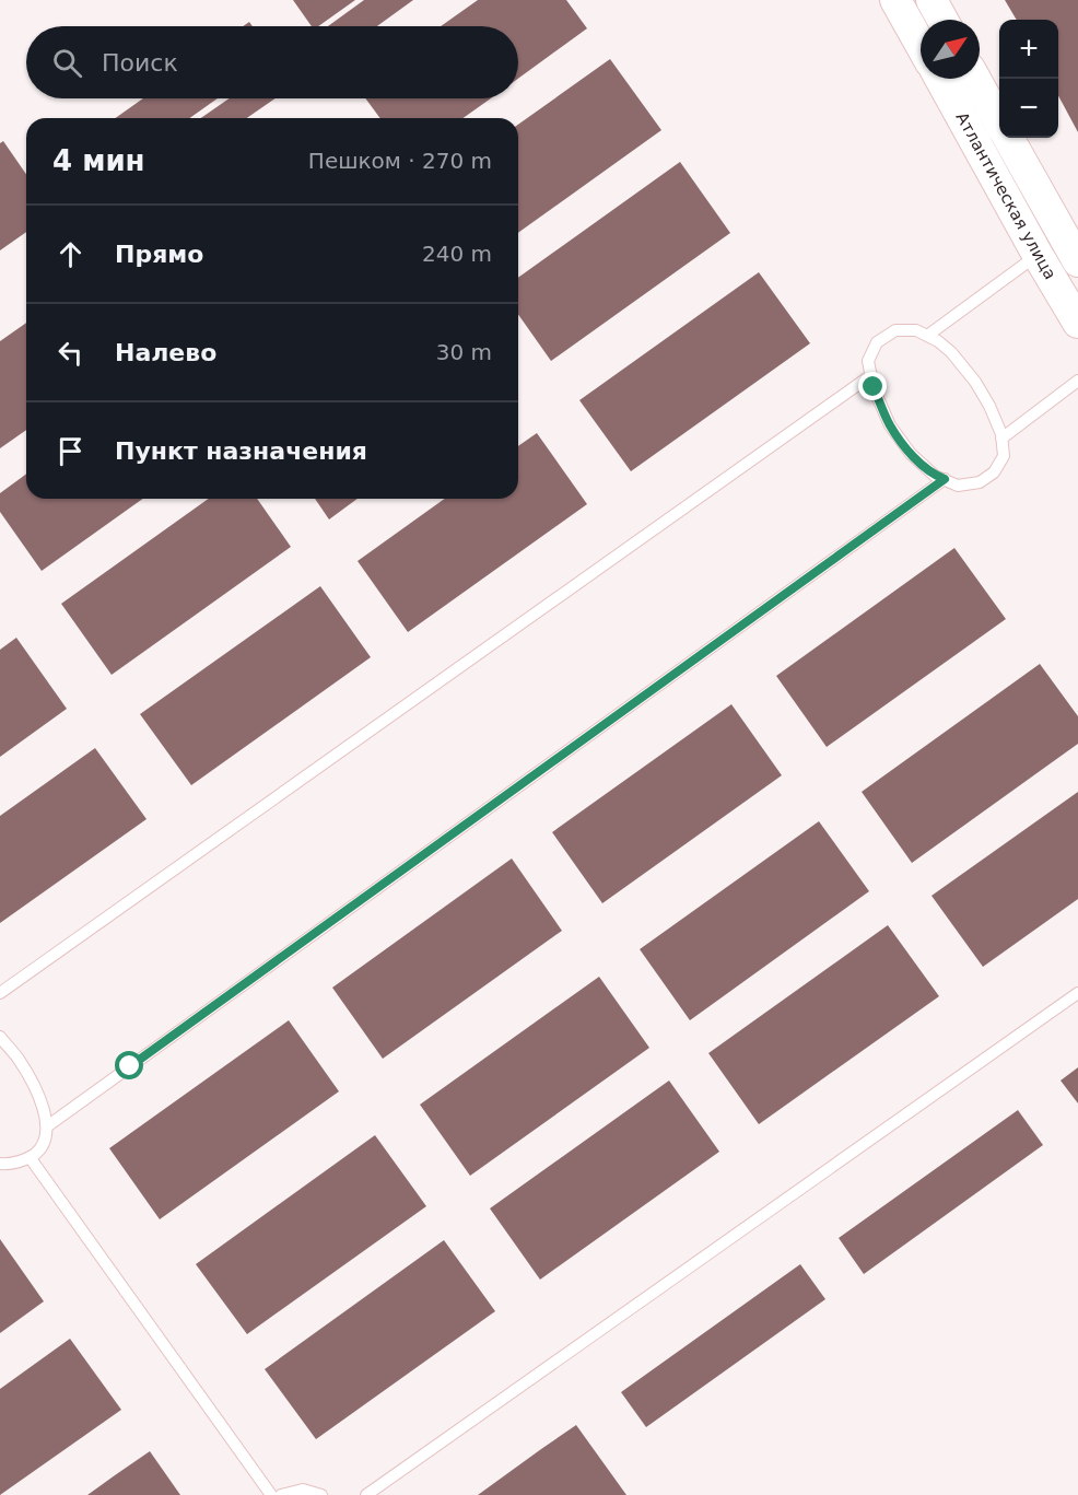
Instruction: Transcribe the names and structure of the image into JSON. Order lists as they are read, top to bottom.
{
  "streets": {
    "street": ["Атлантическая улица"]
  },
  "north": "top right",
  "page": {
    "map_buttons": ["+", "−"],
    "search": "Поиск",
    "heading": ["4 мин", "Пешком · 270 m"],
    "list": [
      ["Прямо", "240 m"],
      ["Налево", "30 m"],
      "Пункт назначения"
    ]
  }
}
